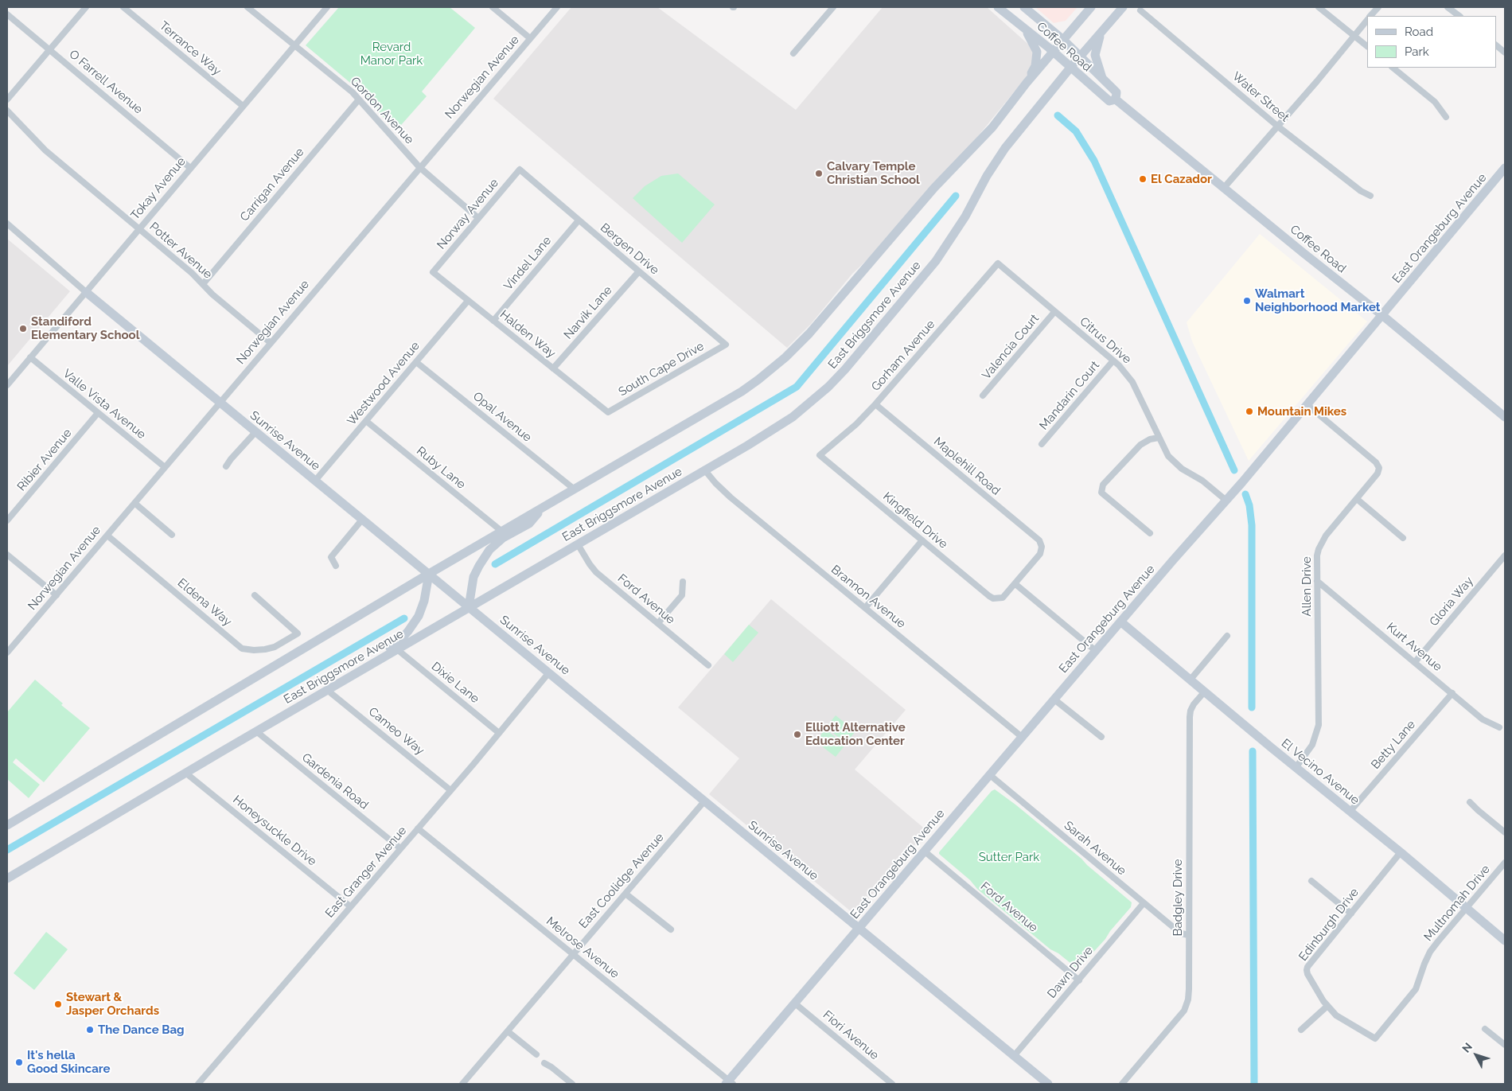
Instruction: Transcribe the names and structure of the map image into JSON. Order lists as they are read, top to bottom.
{
  "streets": {
    "main road": [
      "Coffee Road",
      "East Orangeburg Avenue",
      "East Briggsmore Avenue",
      "Sunrise Avenue",
      "El Vecino Avenue"
    ],
    "street": [
      "Terrance Way",
      "Norwegian Avenue",
      "O Farrell Avenue",
      "Water Street",
      "Gordon Avenue",
      "Carrigan Avenue",
      "Tokay Avenue",
      "Norway Avenue",
      "Bergen Drive",
      "Potter Avenue",
      "Vindel Lane",
      "Narvik Lane",
      "Halden Way",
      "Citrus Drive",
      "Valencia Court",
      "Gorham Avenue",
      "South Cape Drive",
      "Westwood Avenue",
      "Mandarin Court",
      "Valle Vista Avenue",
      "Opal Avenue",
      "Ribier Avenue",
      "Maplehill Road",
      "Ruby Lane",
      "Kingfield Drive",
      "Allen Drive",
      "Brannon Avenue",
      "Ford Avenue",
      "Gloria Way",
      "Eldena Way",
      "Kurt Avenue",
      "Dixie Lane",
      "Cameo Way",
      "Betty Lane",
      "Gardenia Road",
      "Honeysuckle Drive",
      "Sarah Avenue",
      "East Granger Avenue",
      "East Coolidge Avenue",
      "Badgley Drive",
      "Multnomah Drive",
      "Edinburgh Drive",
      "Melrose Avenue",
      "Dawn Drive",
      "Fiori Avenue"
    ]
  },
  "crossings": [
    ["Coffee Road", "East Orangeburg Avenue"],
    ["Coffee Road", "East Briggsmore Avenue"],
    ["Terrance Way", "Tokay Avenue"],
    ["Norwegian Avenue", "Gordon Avenue"],
    ["Norwegian Avenue", "Potter Avenue"],
    ["Norwegian Avenue", "Valle Vista Avenue"],
    ["Norwegian Avenue", "Sunrise Avenue"],
    ["Norwegian Avenue", "Eldena Way"],
    ["O Farrell Avenue", "Tokay Avenue"],
    ["Gordon Avenue", "Carrigan Avenue"],
    ["Gordon Avenue", "Tokay Avenue"],
    ["Gordon Avenue", "Norway Avenue"],
    ["Carrigan Avenue", "Potter Avenue"],
    ["Tokay Avenue", "Potter Avenue"],
    ["Tokay Avenue", "Valle Vista Avenue"],
    ["Tokay Avenue", "Sunrise Avenue"],
    ["Norway Avenue", "Bergen Drive"],
    ["Norway Avenue", "Halden Way"],
    ["East Orangeburg Avenue", "Citrus Drive"],
    ["East Orangeburg Avenue", "Sunrise Avenue"],
    ["East Orangeburg Avenue", "Allen Drive"],
    ["East Orangeburg Avenue", "Brannon Avenue"],
    ["East Orangeburg Avenue", "Ford Avenue"],
    ["East Orangeburg Avenue", "El Vecino Avenue"],
    ["East Orangeburg Avenue", "Sarah Avenue"],
    ["East Orangeburg Avenue", "Melrose Avenue"],
    ["East Orangeburg Avenue", "Fiori Avenue"],
    ["Bergen Drive", "Vindel Lane"],
    ["Bergen Drive", "Narvik Lane"],
    ["Bergen Drive", "South Cape Drive"],
    ["Vindel Lane", "Halden Way"],
    ["Narvik Lane", "Halden Way"],
    ["East Briggsmore Avenue", "Sunrise Avenue"],
    ["East Briggsmore Avenue", "Brannon Avenue"],
    ["East Briggsmore Avenue", "Ford Avenue"],
    ["East Briggsmore Avenue", "Dixie Lane"],
    ["East Briggsmore Avenue", "Cameo Way"],
    ["East Briggsmore Avenue", "Gardenia Road"],
    ["East Briggsmore Avenue", "Honeysuckle Drive"],
    ["Halden Way", "South Cape Drive"],
    ["Halden Way", "Westwood Avenue"],
    ["Citrus Drive", "Valencia Court"],
    ["Citrus Drive", "Gorham Avenue"],
    ["Citrus Drive", "Mandarin Court"],
    ["Gorham Avenue", "Maplehill Road"],
    ["Gorham Avenue", "Kingfield Drive"],
    ["Westwood Avenue", "Opal Avenue"],
    ["Westwood Avenue", "Sunrise Avenue"],
    ["Westwood Avenue", "Ruby Lane"],
    ["Valle Vista Avenue", "Ribier Avenue"],
    ["Sunrise Avenue", "East Granger Avenue"],
    ["Sunrise Avenue", "East Coolidge Avenue"],
    ["Sunrise Avenue", "Dawn Drive"],
    ["Maplehill Road", "Kingfield Drive"],
    ["Allen Drive", "Kurt Avenue"],
    ["Allen Drive", "El Vecino Avenue"],
    ["Ford Avenue", "Dawn Drive"],
    ["Gloria Way", "Kurt Avenue"],
    ["Kurt Avenue", "Betty Lane"],
    ["Dixie Lane", "East Granger Avenue"],
    ["Cameo Way", "East Granger Avenue"],
    ["Betty Lane", "El Vecino Avenue"],
    ["El Vecino Avenue", "Badgley Drive"],
    ["El Vecino Avenue", "Multnomah Drive"],
    ["El Vecino Avenue", "Edinburgh Drive"],
    ["Gardenia Road", "East Granger Avenue"],
    ["Honeysuckle Drive", "East Granger Avenue"],
    ["Sarah Avenue", "Badgley Drive"],
    ["Sarah Avenue", "Dawn Drive"],
    ["East Granger Avenue", "Melrose Avenue"],
    ["East Coolidge Avenue", "Melrose Avenue"],
    ["Multnomah Drive", "Edinburgh Drive"]
  ],
  "parks": ["Revard Manor Park", "Sutter Park"],
  "places": [
    "Calvary Temple Christian School",
    "El Cazador",
    "Walmart Neighborhood Market",
    "Standiford Elementary School",
    "Mountain Mikes",
    "Elliott Alternative Education Center",
    "Stewart & Jasper Orchards",
    "The Dance Bag",
    "It's hella Good Skincare"
  ],
  "legend": ["Road", "Park"],
  "north": "top left"
}
